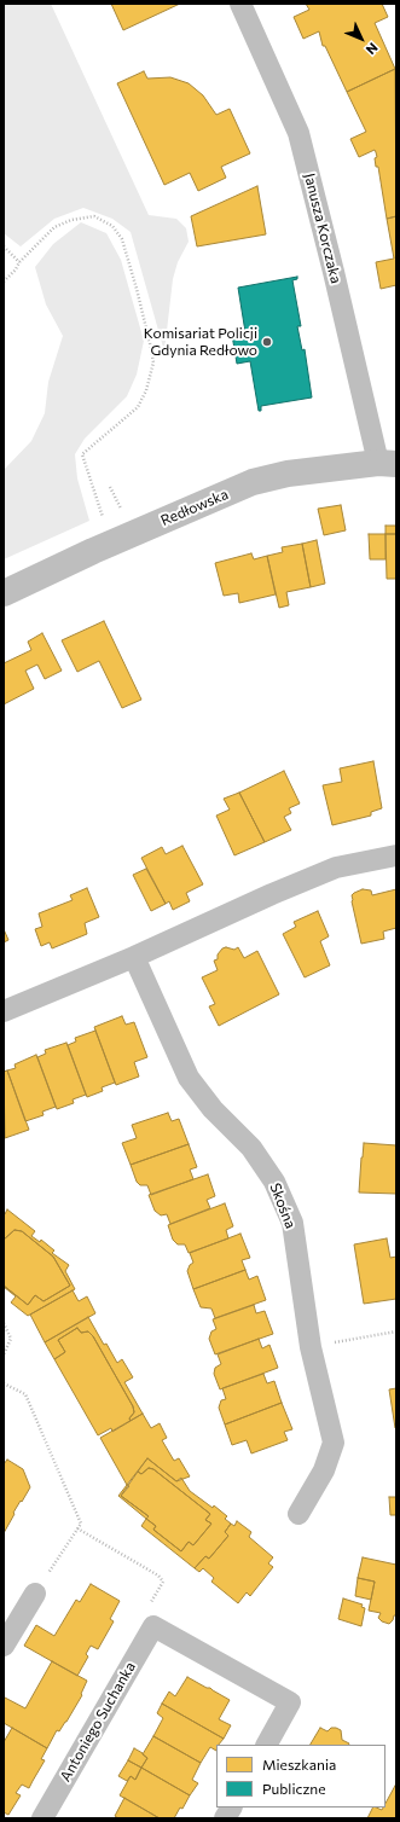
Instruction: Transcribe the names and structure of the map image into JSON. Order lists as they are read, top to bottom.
{
  "streets": {
    "street": [
      "Janusza Korczaka",
      "Redłowska",
      "Skośna",
      "Antoniego Suchanka"
    ]
  },
  "crossings": [
    ["Janusza Korczaka", "Redłowska"]
  ],
  "places": ["Komisariat Policji Gdynia Redłowo"],
  "legend": ["Mieszkania", "Publiczne"],
  "north": "bottom right"
}
